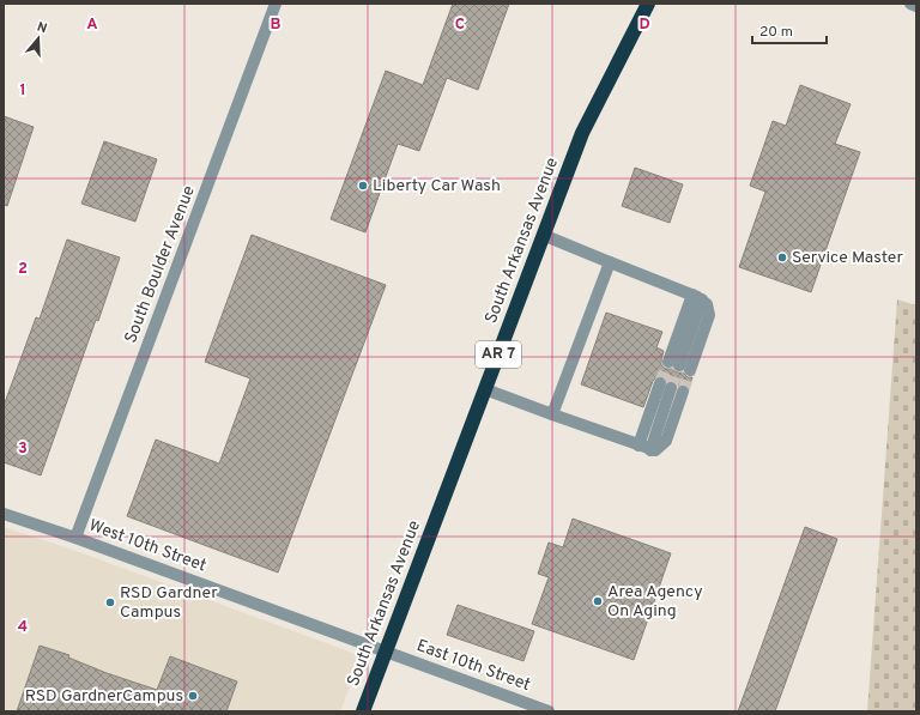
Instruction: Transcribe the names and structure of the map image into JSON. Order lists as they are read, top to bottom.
{
  "streets": {
    "highway": ["South Arkansas Avenue", "AR 7"],
    "street": ["South Boulder Avenue", "West 10th Street", "East 10th Street"]
  },
  "crossings": [
    ["South Arkansas Avenue", "West 10th Street"],
    ["South Arkansas Avenue", "East 10th Street"],
    ["South Boulder Avenue", "West 10th Street"],
    ["West 10th Street", "East 10th Street"]
  ],
  "places": [
    "Liberty Car Wash",
    "Service Master",
    "Area Agency On Aging",
    "RSD Gardner Campus",
    "RSD GardnerCampus"
  ],
  "scale_bar": "20 m",
  "north": "top",
  "grid": {
    "columns": [
      "A",
      "B",
      "C",
      "D"
    ],
    "rows": [
      "1",
      "2",
      "3",
      "4"
    ]
  }
}
